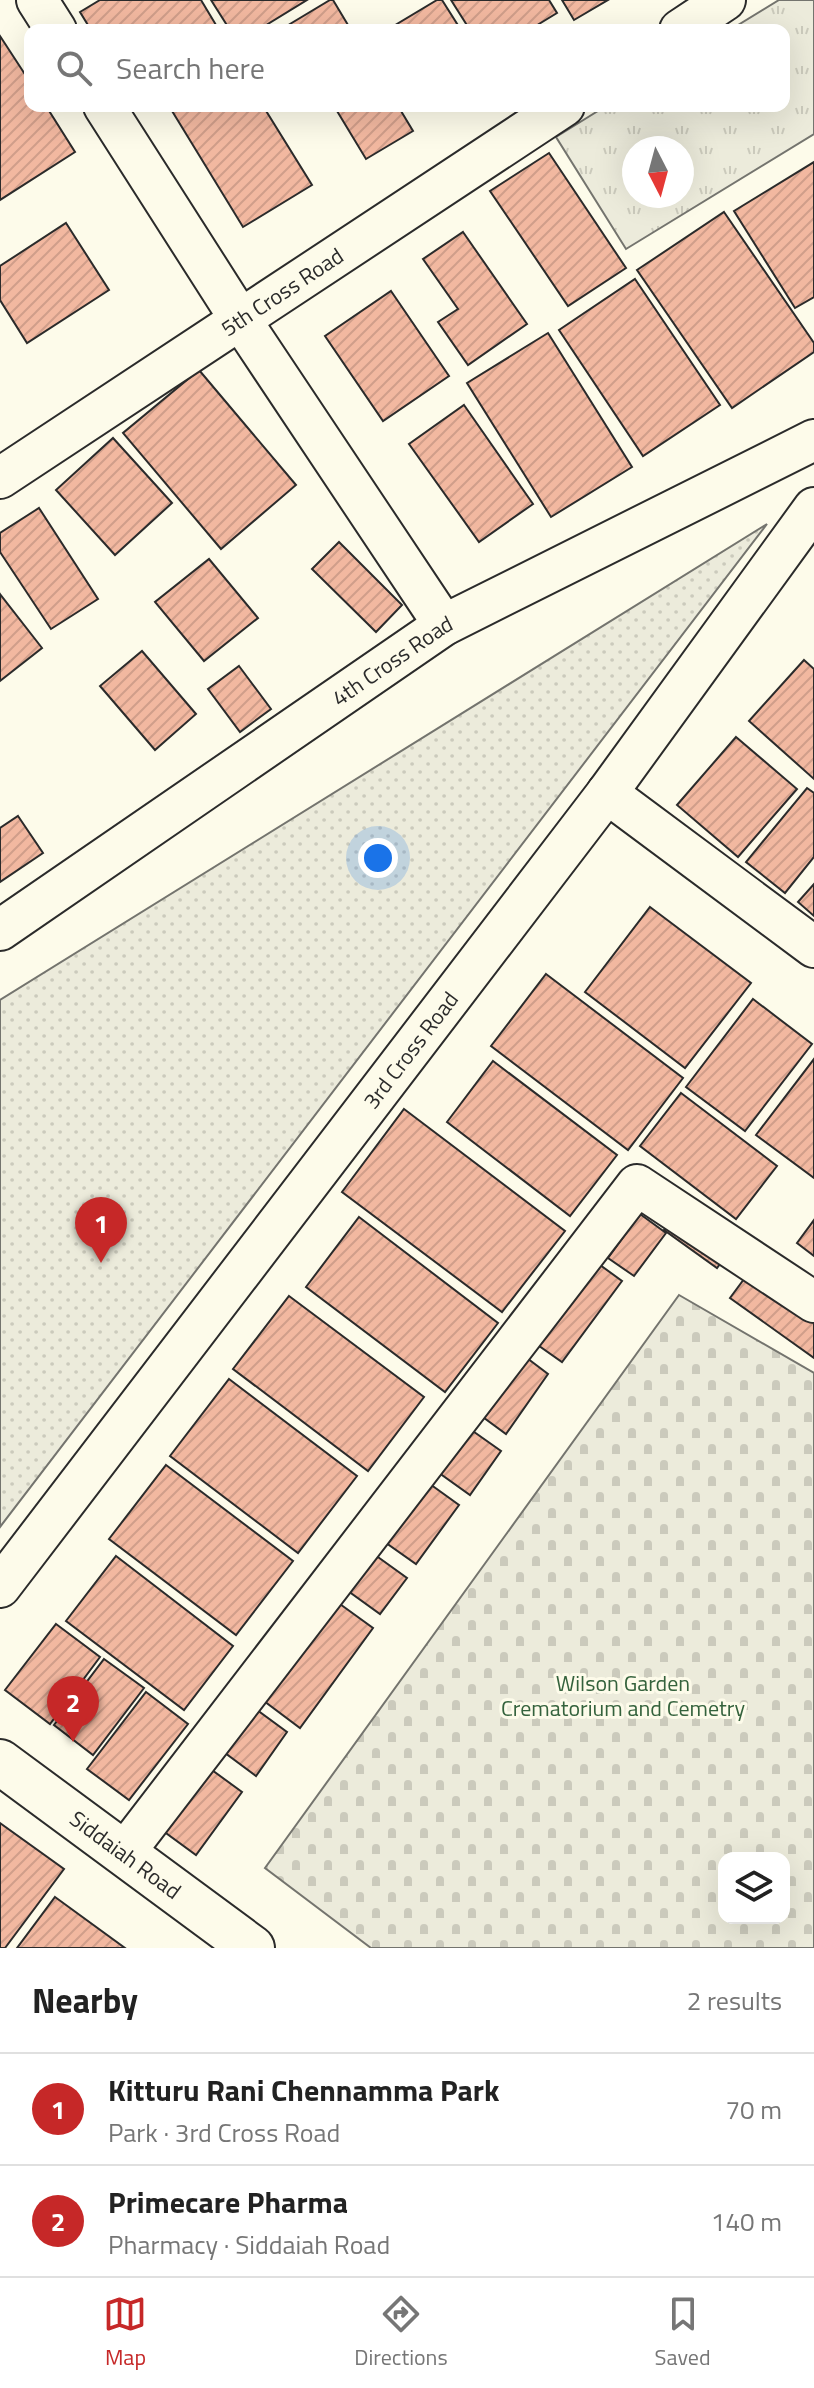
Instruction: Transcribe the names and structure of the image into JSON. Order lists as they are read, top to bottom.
{
  "streets": {
    "main road": ["Siddaiah Road"],
    "street": ["5th Cross Road", "4th Cross Road", "3rd Cross Road"]
  },
  "parks": ["Wilson Garden Crematorium and Cemetry"],
  "north": "bottom",
  "page": {
    "search": "Search here",
    "pins": ["1", "2"],
    "heading": ["Nearby", "2 results"],
    "list": [
      {
        "mark": "1",
        "name": "Kitturu Rani Chennamma Park",
        "note": "Park · 3rd Cross Road",
        "value": "70 m"
      },
      {
        "mark": "2",
        "name": "Primecare Pharma",
        "note": "Pharmacy · Siddaiah Road",
        "value": "140 m"
      }
    ],
    "nav": ["Map", "Directions", "Saved"]
  }
}
